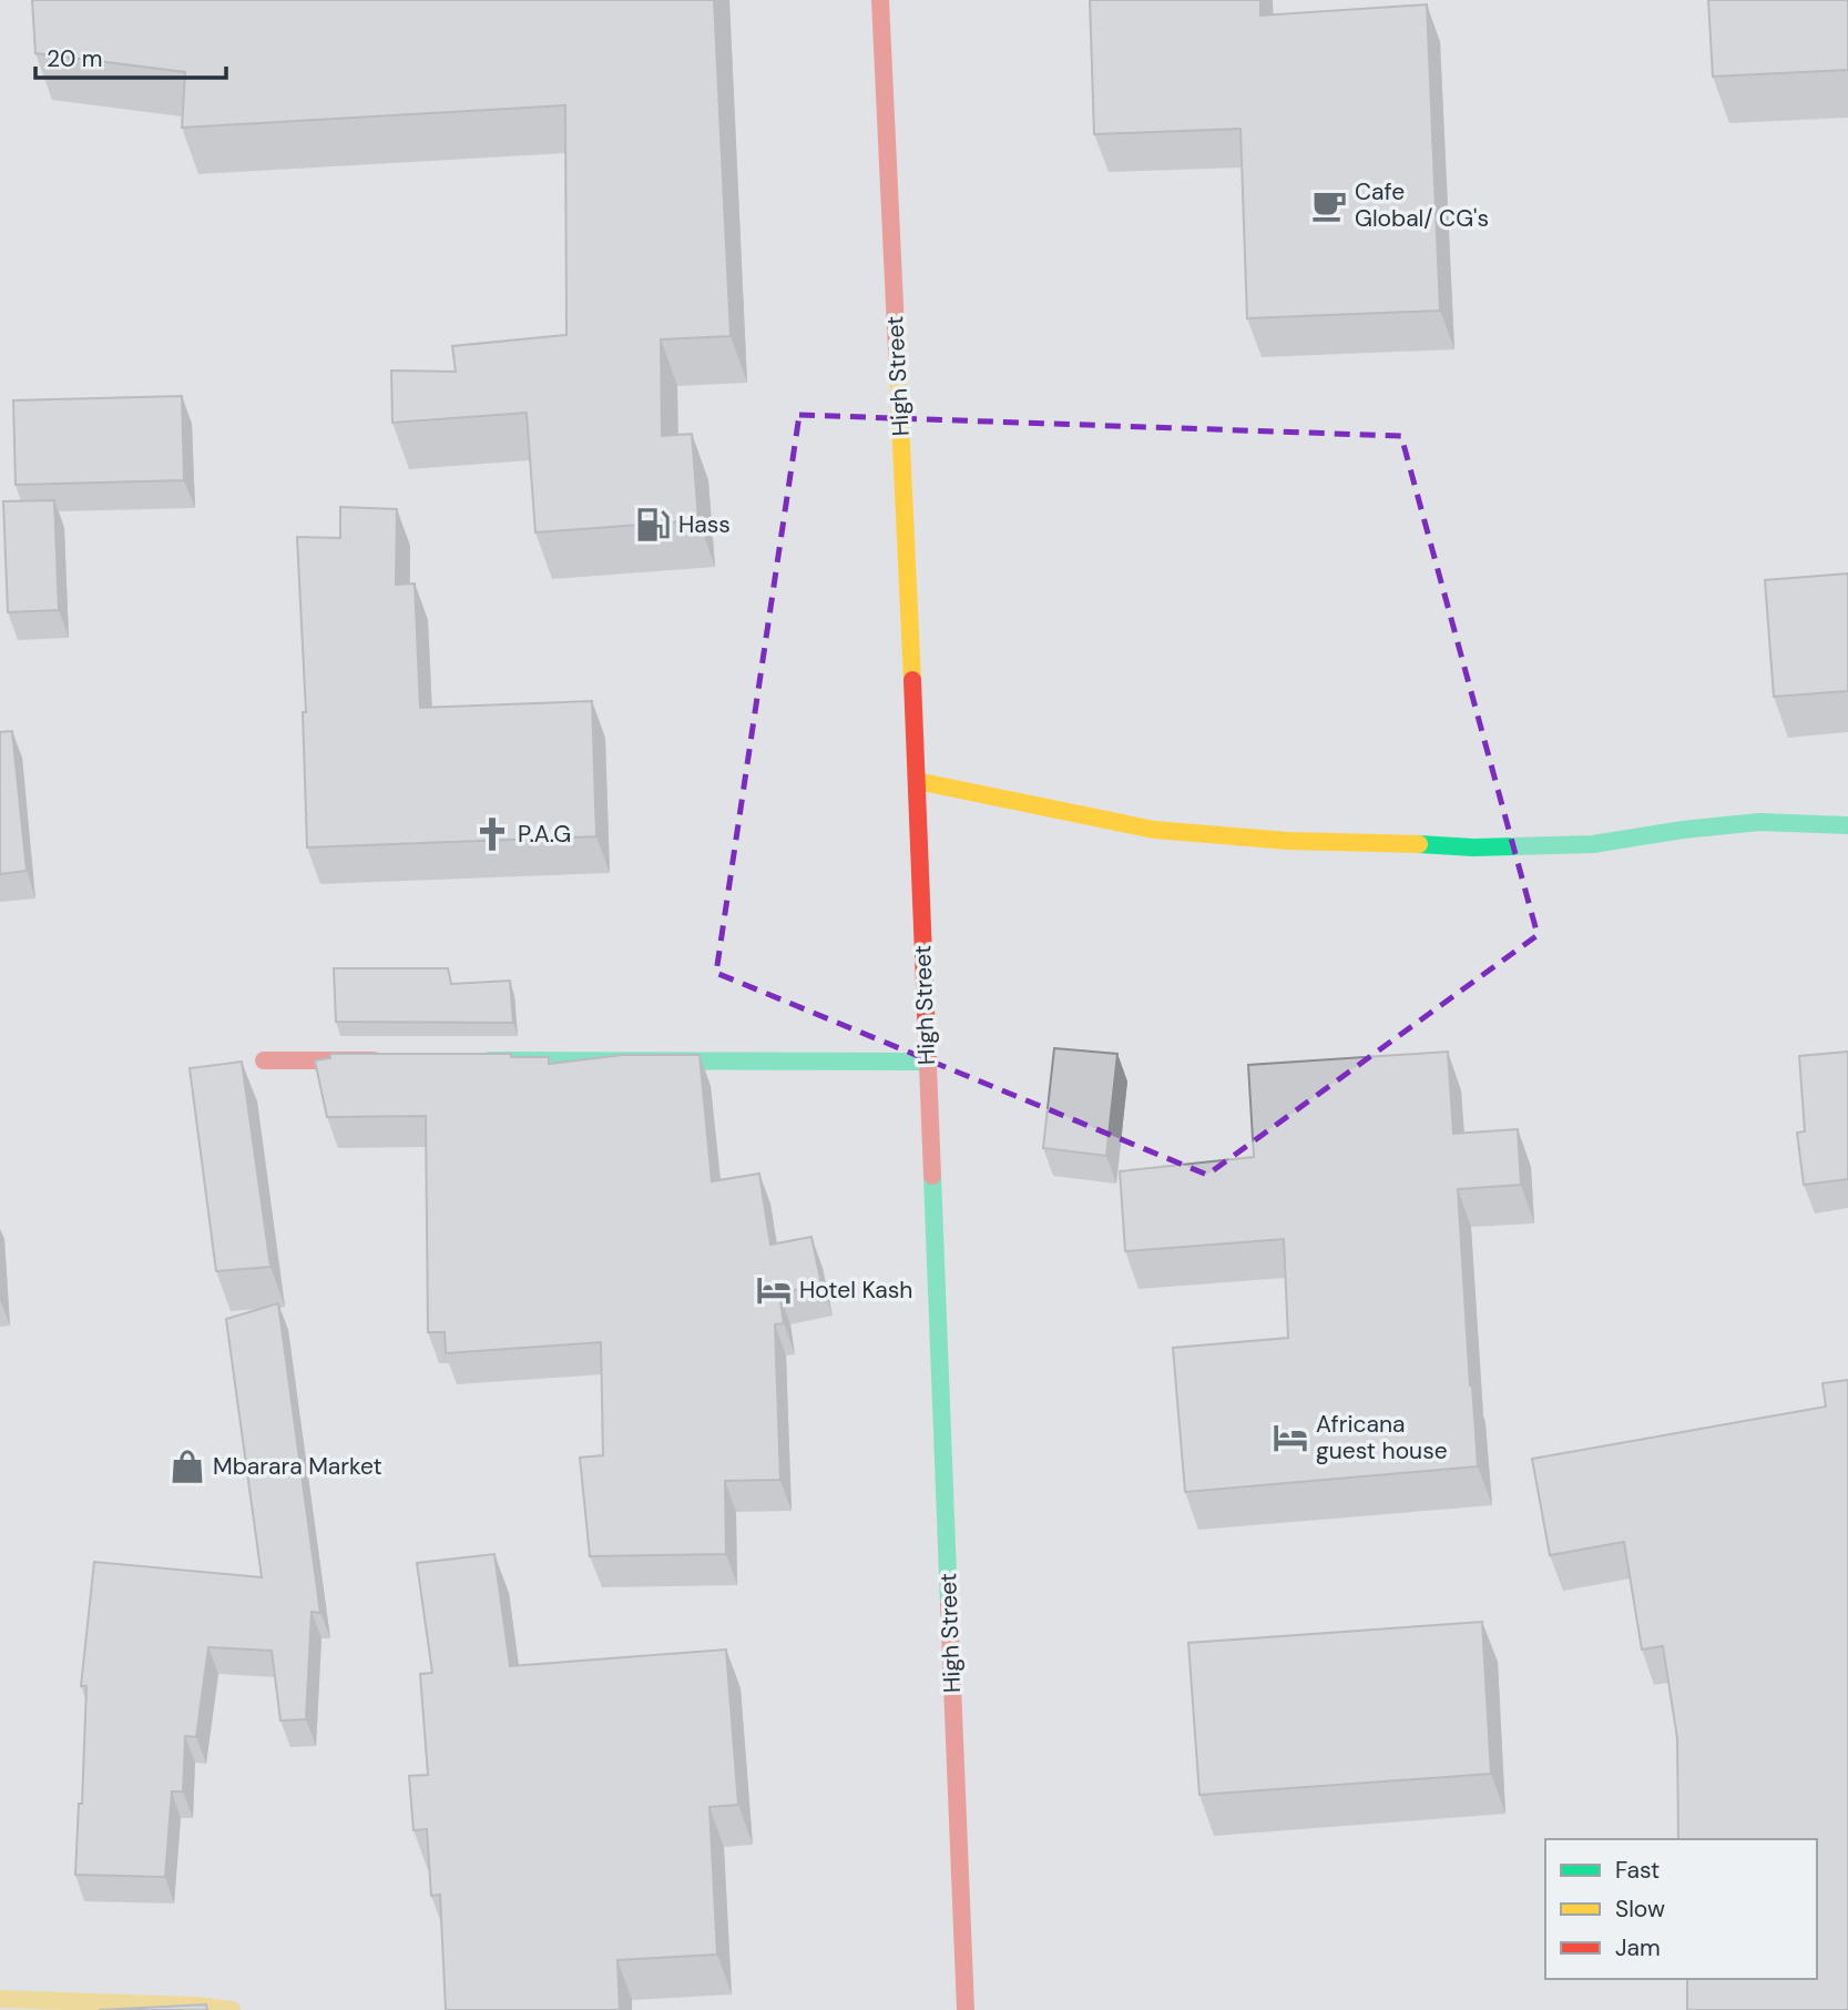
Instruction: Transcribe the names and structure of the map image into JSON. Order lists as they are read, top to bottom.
{
  "streets": {
    "main road": ["High Street"]
  },
  "places": {
    "cafe": ["Cafe Global/ CG's"],
    "fuel station": ["Hass"],
    "church": ["P.A.G"],
    "hotel": ["Hotel Kash", "Africana guest house"],
    "shop": ["Mbarara Market"]
  },
  "legend": ["Fast", "Slow", "Jam"],
  "scale_bar": "20 m"
}
